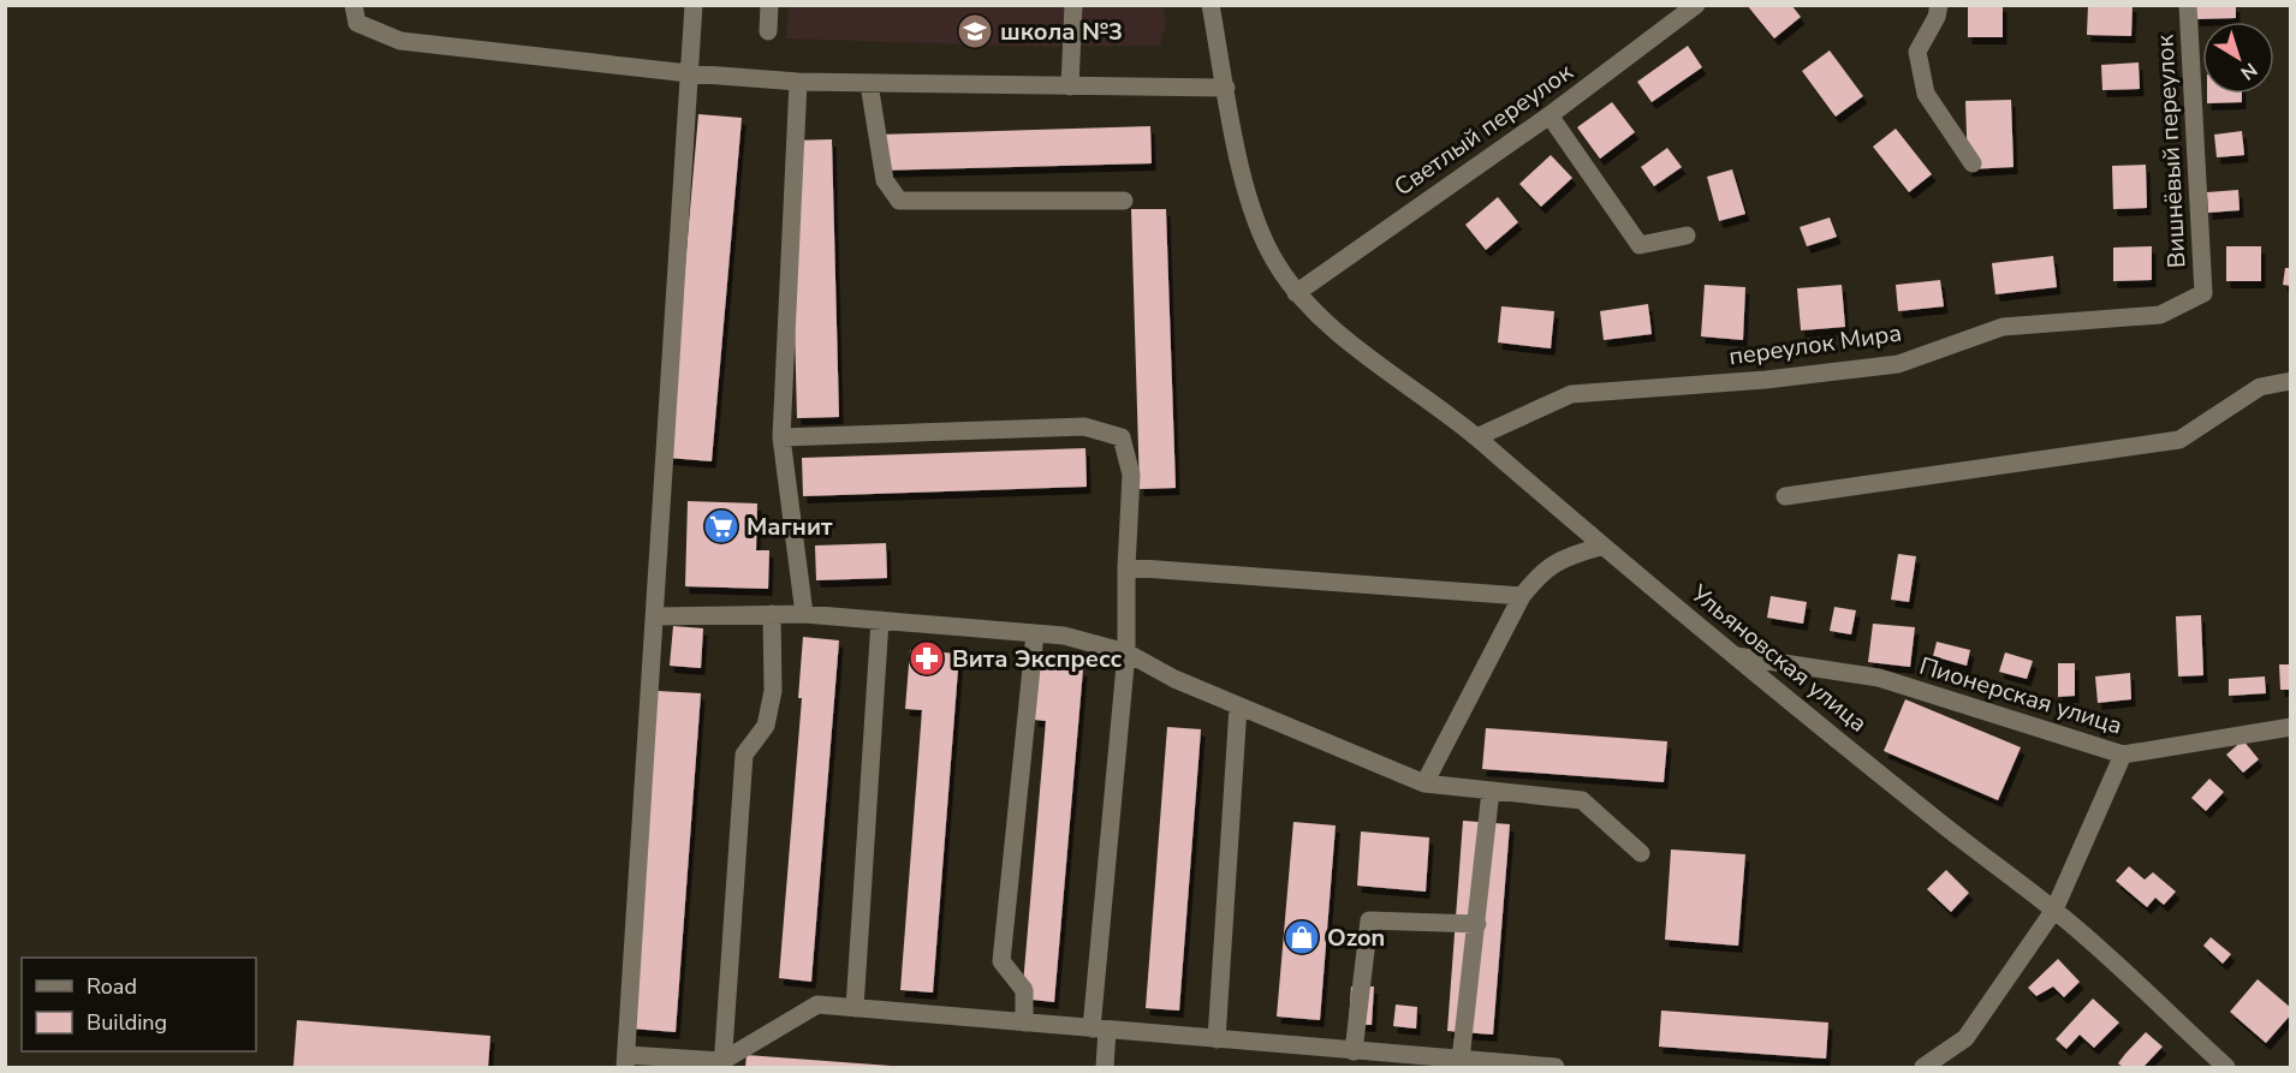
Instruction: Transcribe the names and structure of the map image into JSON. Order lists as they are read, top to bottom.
{
  "streets": {
    "street": [
      "Светлый переулок",
      "Вишнёвый переулок",
      "переулок Мира",
      "Ульяновская улица",
      "Пионерская улица"
    ]
  },
  "crossings": [
    ["Светлый переулок", "Ульяновская улица"],
    ["Вишнёвый переулок", "переулок Мира"],
    ["переулок Мира", "Ульяновская улица"],
    ["Ульяновская улица", "Пионерская улица"]
  ],
  "places": {
    "school or university": ["школа №3"],
    "supermarket": ["Магнит"],
    "pharmacy": ["Вита Экспресс"],
    "shop": ["Ozon"]
  },
  "legend": ["Road", "Building"],
  "north": "bottom right"
}
